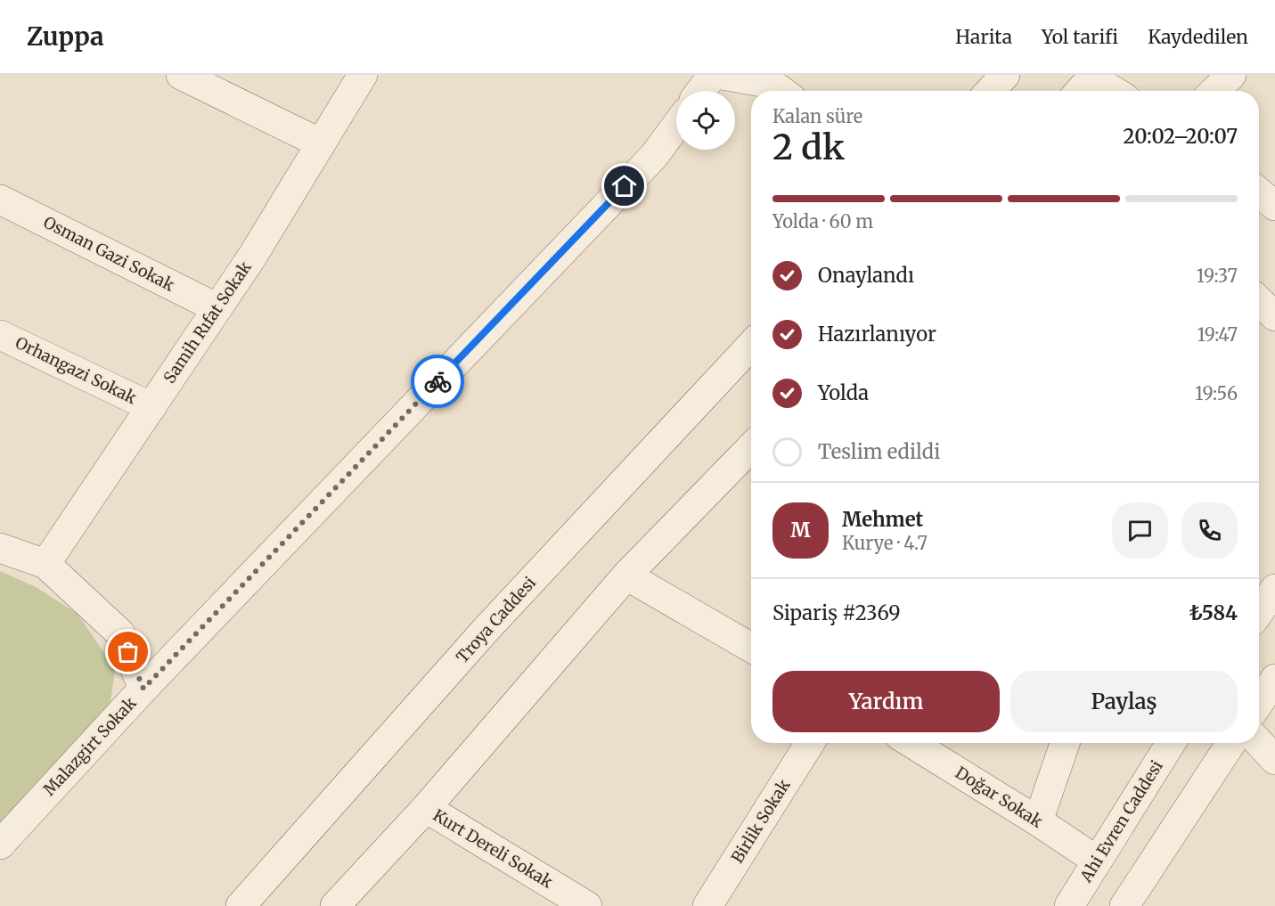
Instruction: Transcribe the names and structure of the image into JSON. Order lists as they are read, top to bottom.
{
  "streets": {
    "street": [
      "Osman Gazi Sokak",
      "Samih Rıfat Sokak",
      "Orhangazi Sokak",
      "Troya Caddesi",
      "Malazgirt Sokak",
      "Doğar Sokak",
      "Birlik Sokak",
      "Ahi Evren Caddesi",
      "Kurt Dereli Sokak"
    ]
  },
  "crossings": [
    ["Osman Gazi Sokak", "Samih Rıfat Sokak"],
    ["Samih Rıfat Sokak", "Orhangazi Sokak"],
    ["Doğar Sokak", "Ahi Evren Caddesi"]
  ],
  "page": {
    "header": "Zuppa",
    "nav": ["Harita", "Yol tarifi", "Kaydedilen"],
    "heading": ["2 dk", "Kalan süre", "20:02–20:07"],
    "panel": [
      "Mehmet",
      "Kurye · 4.7",
      "Sipariş #2369",
      "₺584"
    ],
    "bar": "Yolda · 60 m",
    "list": [
      ["Onaylandı", "19:37"],
      ["Hazırlanıyor", "19:47"],
      ["Yolda", "19:56"],
      "Teslim edildi"
    ],
    "round": "M",
    "buttons": ["Yardım", "Paylaş"]
  }
}
